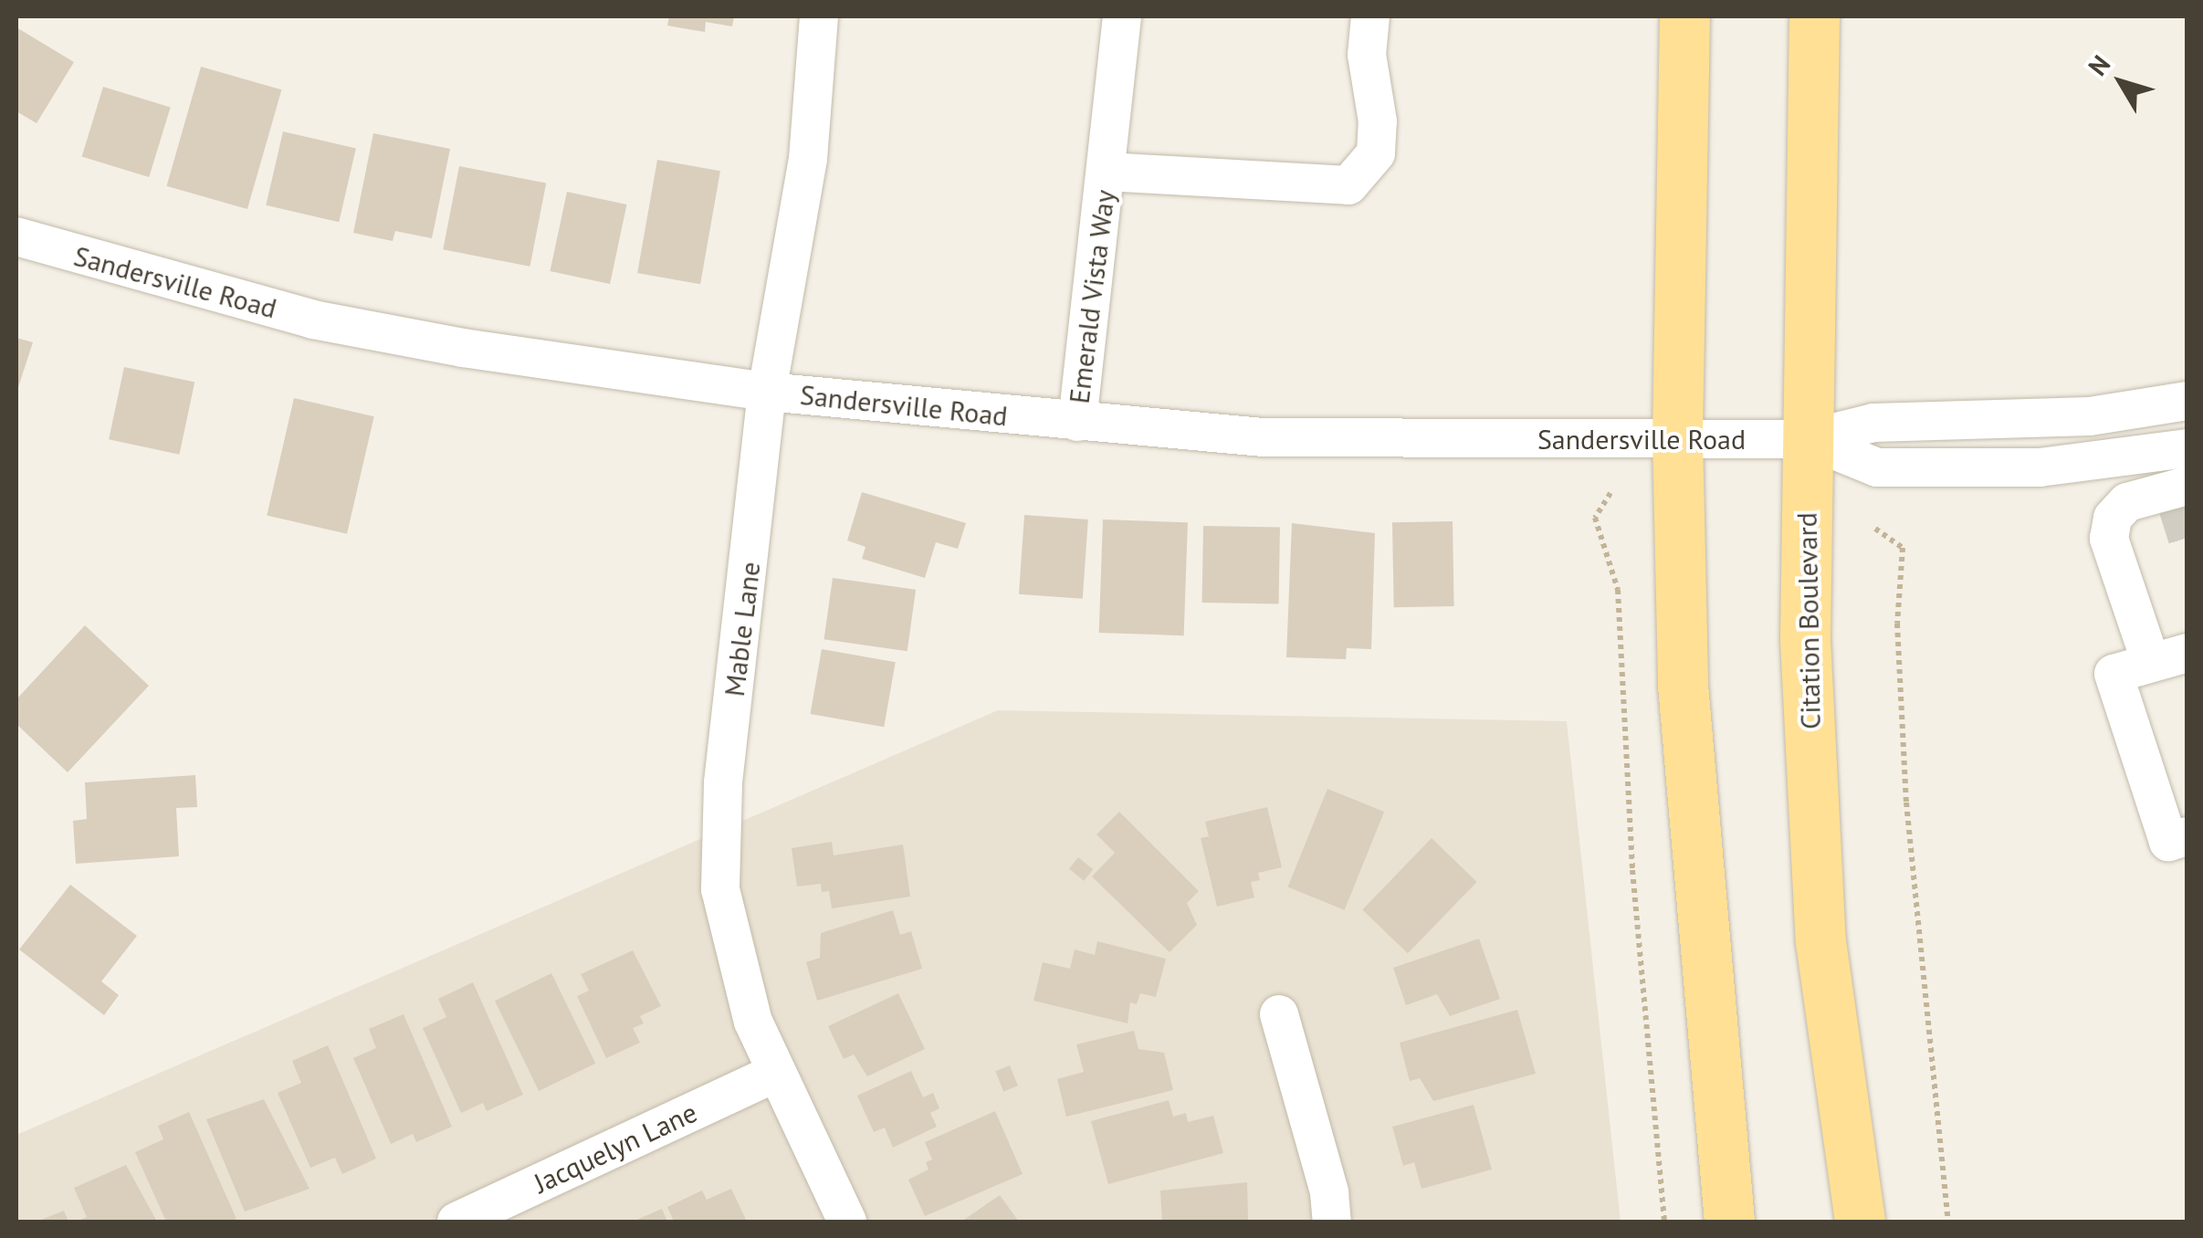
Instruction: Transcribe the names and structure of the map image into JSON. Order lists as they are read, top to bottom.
{
  "streets": {
    "main road": ["Citation Boulevard"],
    "street": [
      "Sandersville Road",
      "Emerald Vista Way",
      "Mable Lane",
      "Jacquelyn Lane"
    ]
  },
  "crossings": [
    ["Sandersville Road", "Emerald Vista Way"],
    ["Sandersville Road", "Citation Boulevard"],
    ["Sandersville Road", "Mable Lane"],
    ["Mable Lane", "Jacquelyn Lane"]
  ],
  "north": "top left"
}
